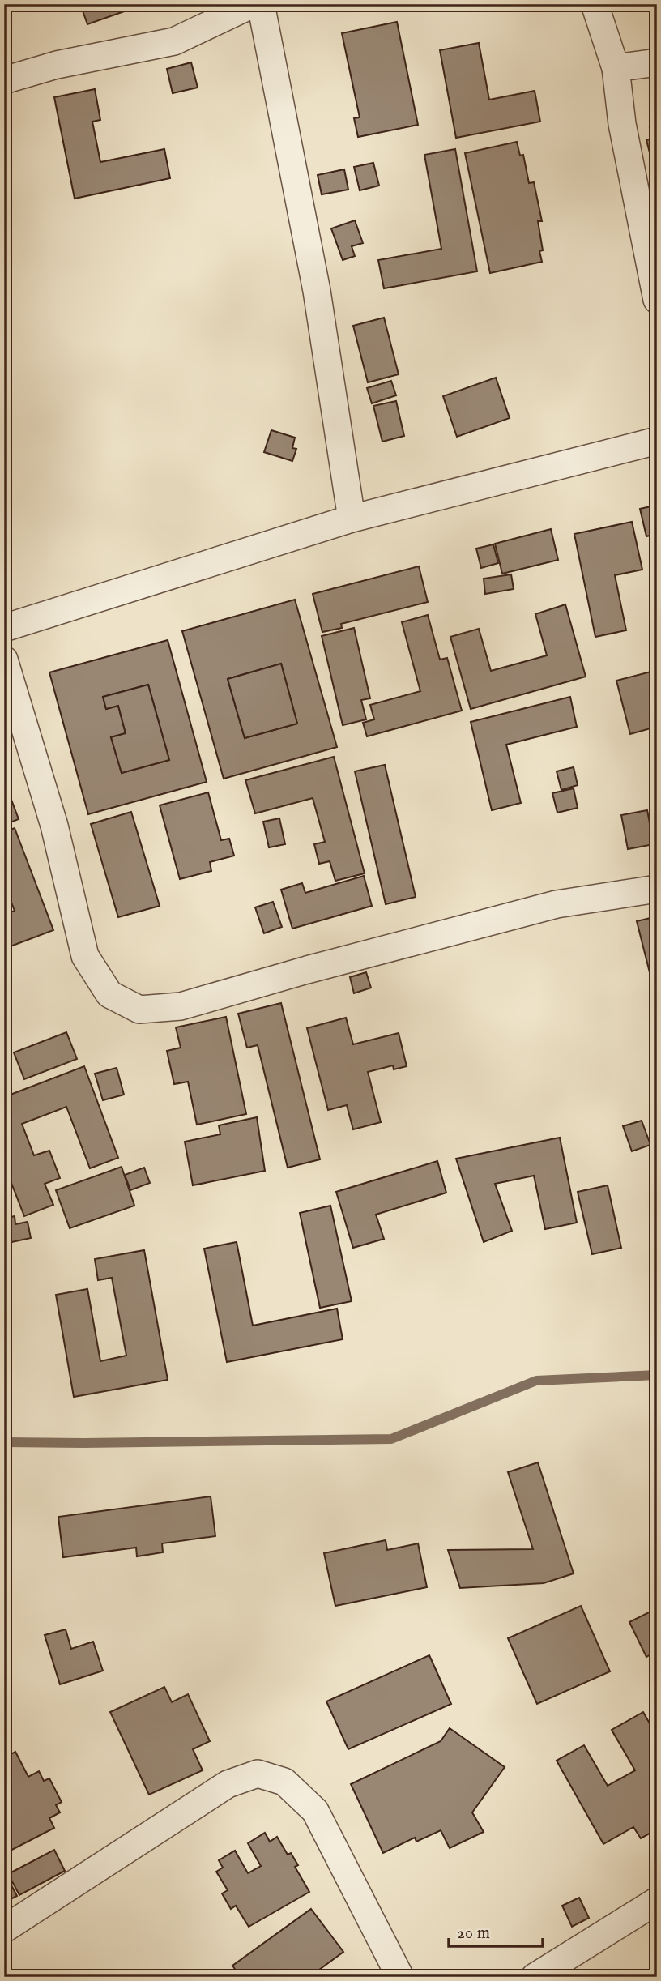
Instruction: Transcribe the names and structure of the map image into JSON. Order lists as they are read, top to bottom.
{
  "scale_bar": "20 m"
}
